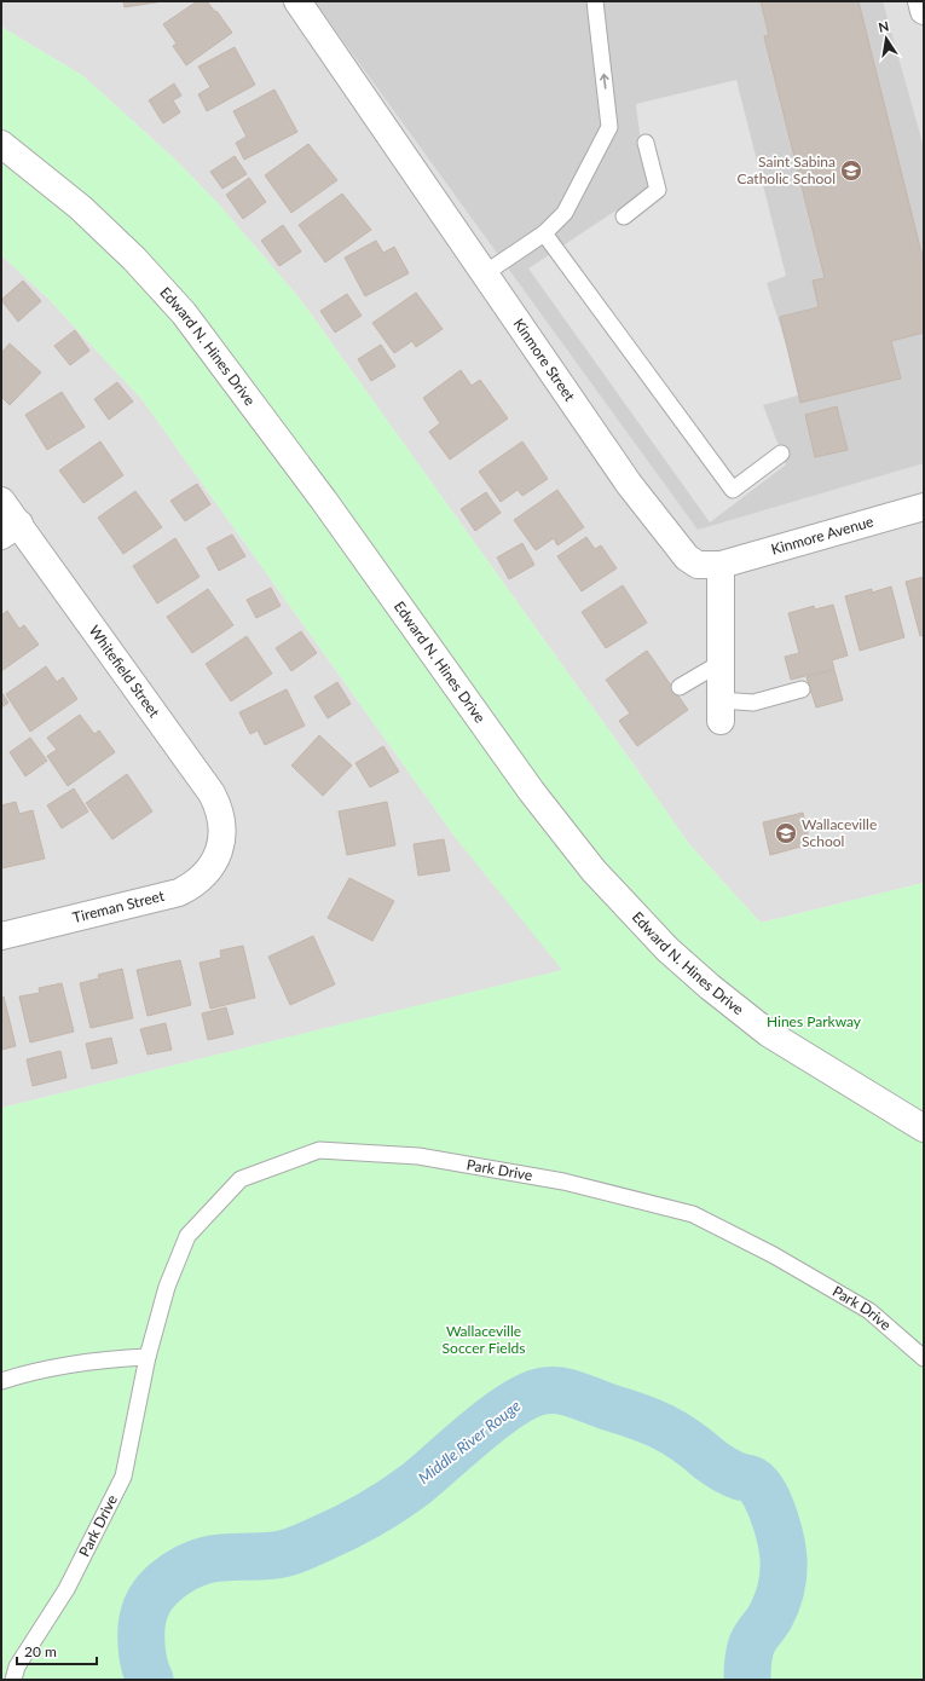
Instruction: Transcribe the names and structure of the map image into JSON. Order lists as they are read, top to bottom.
{
  "streets": {
    "street": [
      "Edward N. Hines Drive",
      "Kinmore Street",
      "Kinmore Avenue",
      "Whitefield Street",
      "Tireman Street"
    ],
    "lane": ["Park Drive"]
  },
  "crossings": [
    ["Kinmore Street", "Kinmore Avenue"],
    ["Whitefield Street", "Tireman Street"]
  ],
  "water": ["Middle River Rouge"],
  "parks": ["Hines Parkway", "Wallaceville Soccer Fields"],
  "places": {
    "school or university": ["Saint Sabina Catholic School", "Wallaceville School"]
  },
  "scale_bar": "20 m",
  "north": "top"
}
